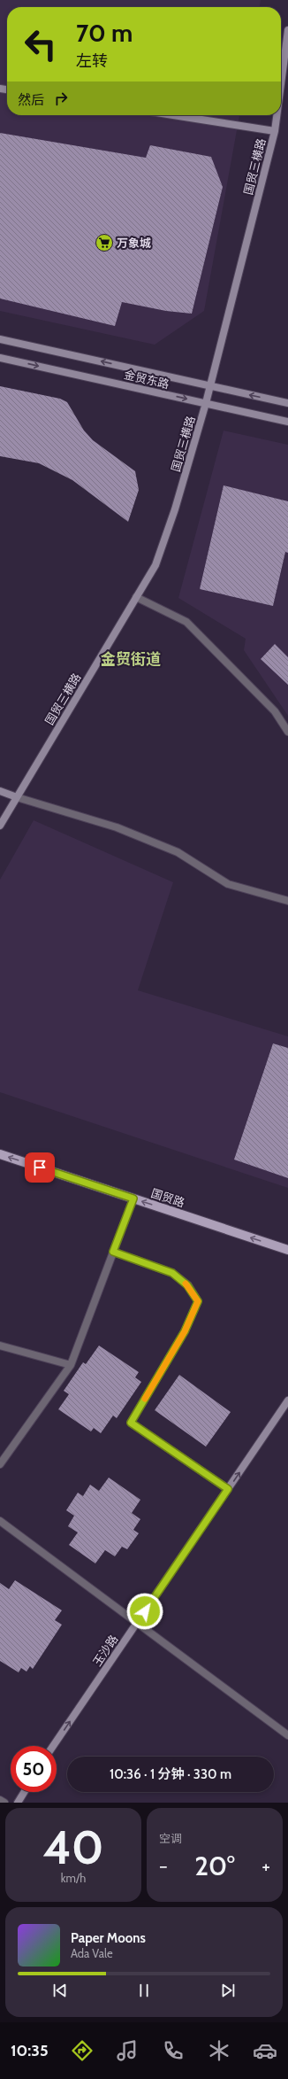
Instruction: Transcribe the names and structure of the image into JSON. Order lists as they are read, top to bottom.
{
  "streets": {
    "main road": [
      "国贸三横路",
      "金贸东路",
      "国贸路",
      "玉沙路"
    ]
  },
  "crossings": [
    ["国贸三横路", "金贸东路"]
  ],
  "one_way": ["国贸路", "玉沙路"],
  "districts": ["金贸街道"],
  "places": {
    "supermarket": ["万象城"]
  },
  "page": {
    "turn": ["70 m", "左转"],
    "then": "然后",
    "limit": "50",
    "trip": "10:36 · 1 分钟 · 330 m",
    "tile": [
      ["40", "km/h"],
      "空调"
    ],
    "heat": ["−", "20°", "+"],
    "song": ["Paper Moons", "Ada Vale"],
    "tabs": "10:35"
  }
}
